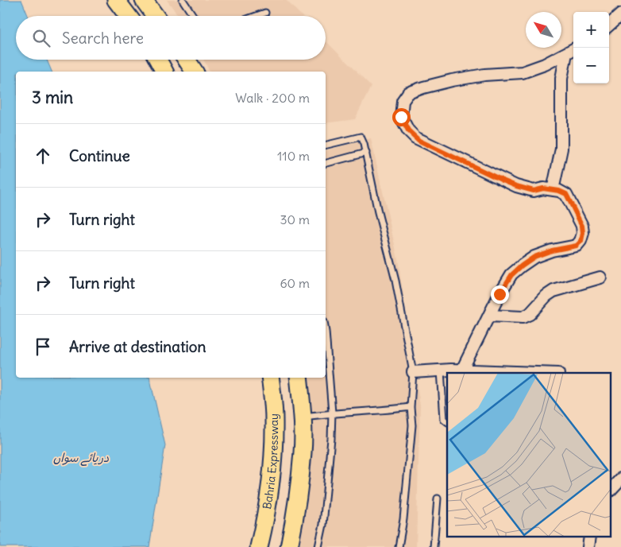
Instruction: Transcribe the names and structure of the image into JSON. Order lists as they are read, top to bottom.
{
  "streets": {
    "main road": ["Bahria Expressway"]
  },
  "water": ["دریائے سواں"],
  "north": "top left",
  "page": {
    "map_buttons": ["+", "−"],
    "search": "Search here",
    "heading": ["3 min", "Walk · 200 m"],
    "list": [
      ["Continue", "110 m"],
      ["Turn right", "30 m"],
      ["Turn right", "60 m"],
      "Arrive at destination"
    ]
  }
}
